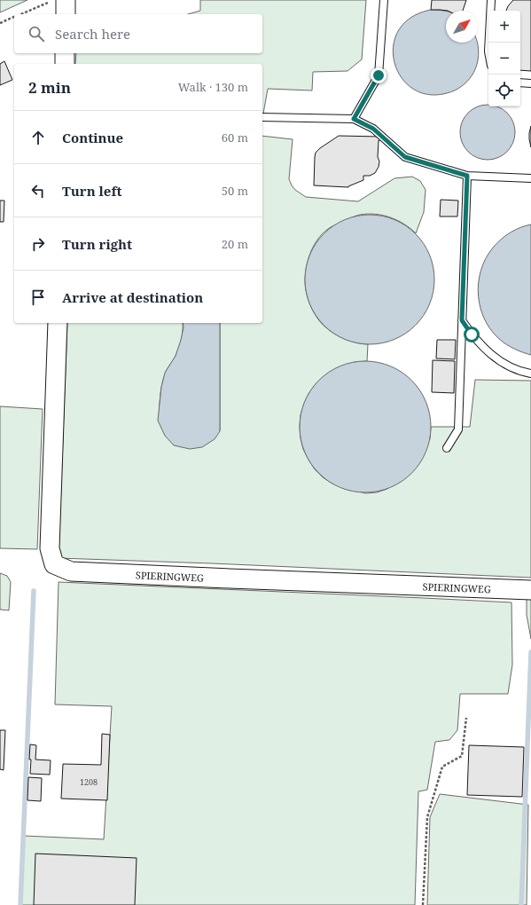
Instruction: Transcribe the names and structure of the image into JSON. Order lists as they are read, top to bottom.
{
  "streets": {
    "street": ["SPIERINGWEG"]
  },
  "house_numbers": ["1208"],
  "north": "top right",
  "page": {
    "map_buttons": ["+", "−"],
    "search": "Search here",
    "heading": ["2 min", "Walk · 130 m"],
    "list": [
      ["Continue", "60 m"],
      ["Turn left", "50 m"],
      ["Turn right", "20 m"],
      "Arrive at destination"
    ]
  }
}
